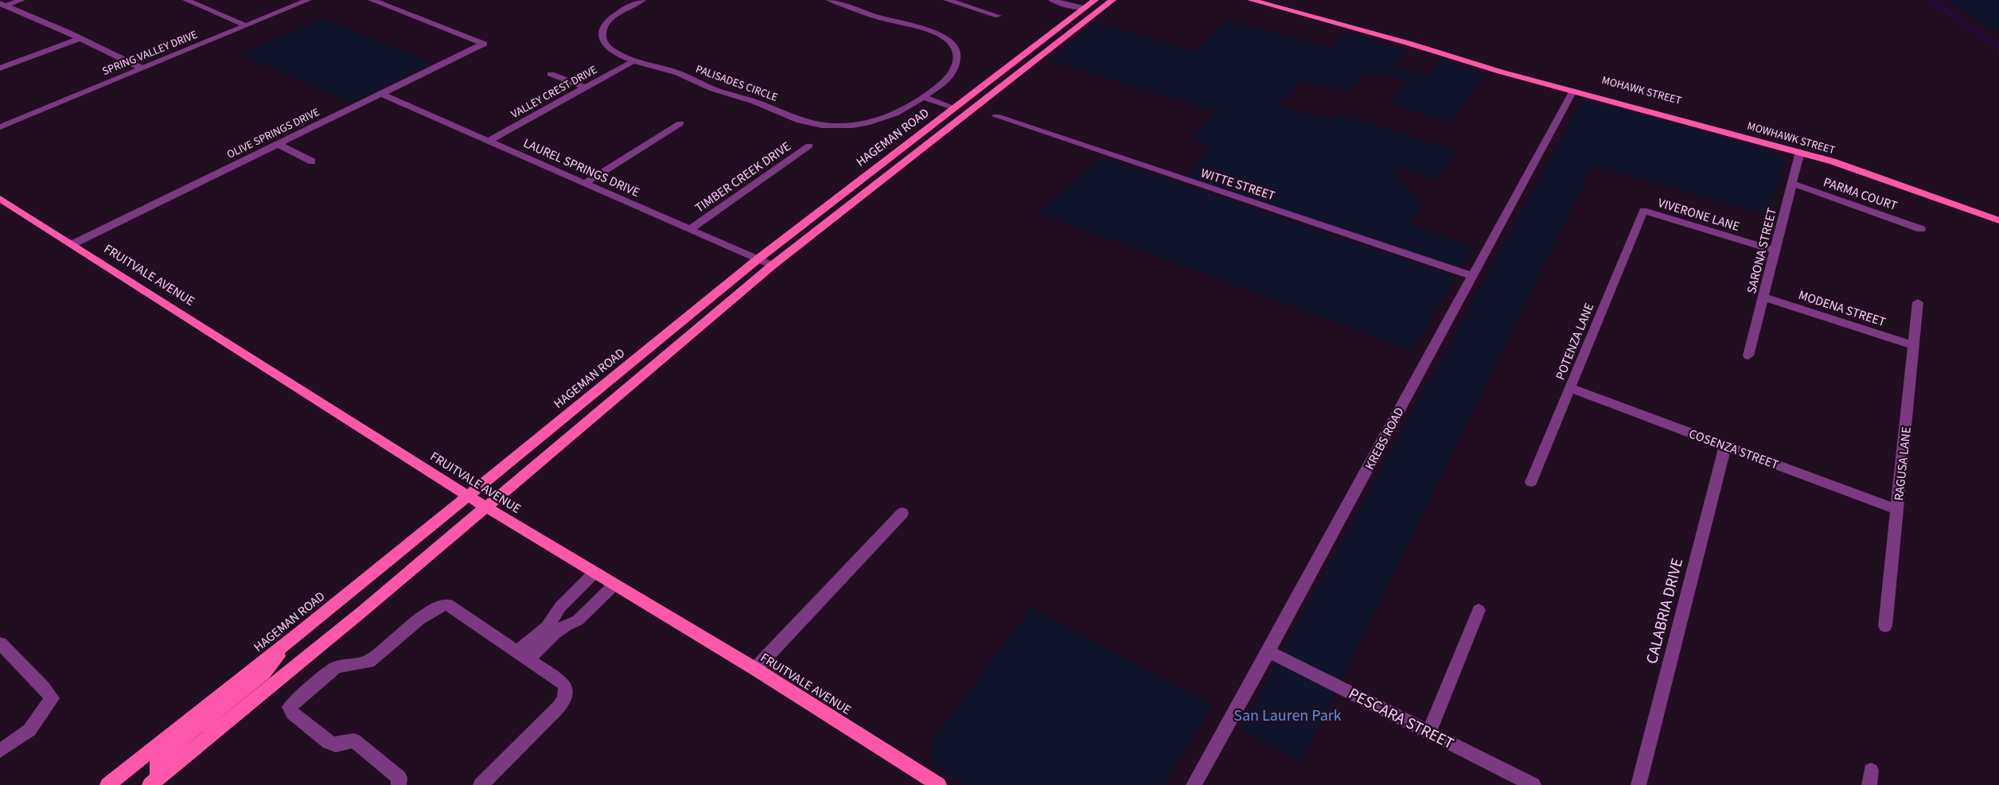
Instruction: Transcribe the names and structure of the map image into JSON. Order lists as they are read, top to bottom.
{
  "streets": {
    "main road": [
      "MOHAWK STREET",
      "HAGEMAN ROAD",
      "MOWHAWK STREET",
      "FRUITVALE AVENUE"
    ],
    "street": [
      "SPRING VALLEY DRIVE",
      "PALISADES CIRCLE",
      "VALLEY CREST DRIVE",
      "OLIVE SPRINGS DRIVE",
      "LAUREL SPRINGS DRIVE",
      "TIMBER CREEK DRIVE",
      "WITTE STREET",
      "PARMA COURT",
      "VIVERONE LANE",
      "SARONA STREET",
      "MODENA STREET",
      "POTENZA LANE",
      "KREBS ROAD",
      "COSENZA STREET",
      "RAGUSA LANE",
      "CALABRIA DRIVE",
      "PESCARA STREET"
    ]
  },
  "crossings": [
    ["VALLEY CREST DRIVE", "LAUREL SPRINGS DRIVE"],
    ["OLIVE SPRINGS DRIVE", "LAUREL SPRINGS DRIVE"],
    ["OLIVE SPRINGS DRIVE", "FRUITVALE AVENUE"],
    ["HAGEMAN ROAD", "LAUREL SPRINGS DRIVE"],
    ["HAGEMAN ROAD", "FRUITVALE AVENUE"],
    ["MOWHAWK STREET", "SARONA STREET"],
    ["MOWHAWK STREET", "KREBS ROAD"],
    ["LAUREL SPRINGS DRIVE", "TIMBER CREEK DRIVE"],
    ["WITTE STREET", "KREBS ROAD"],
    ["PARMA COURT", "SARONA STREET"],
    ["VIVERONE LANE", "SARONA STREET"],
    ["VIVERONE LANE", "POTENZA LANE"],
    ["SARONA STREET", "MODENA STREET"],
    ["MODENA STREET", "RAGUSA LANE"],
    ["POTENZA LANE", "COSENZA STREET"],
    ["KREBS ROAD", "PESCARA STREET"],
    ["COSENZA STREET", "RAGUSA LANE"],
    ["COSENZA STREET", "CALABRIA DRIVE"]
  ],
  "parks": ["San Lauren Park"]
}
